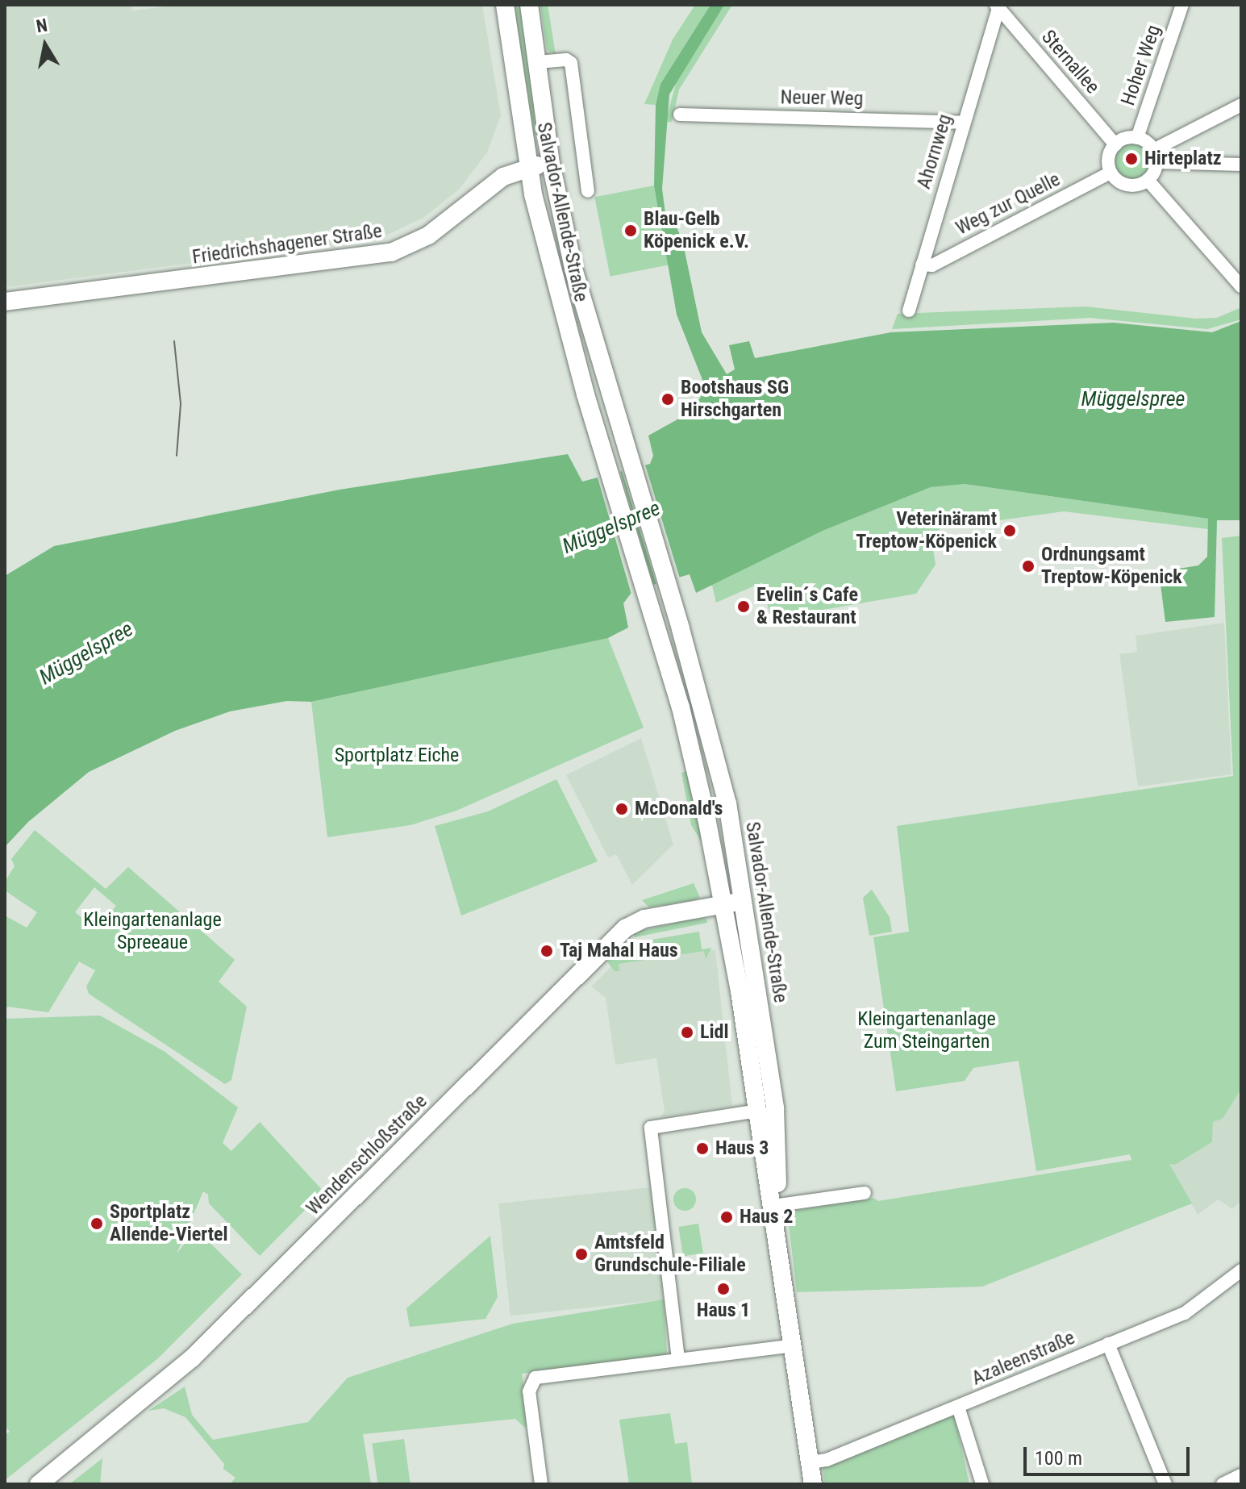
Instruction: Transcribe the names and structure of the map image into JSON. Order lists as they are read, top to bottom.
{
  "streets": {
    "main road": ["Salvador-Allende-Straße", "Friedrichshagener Straße", "Wendenschloßstraße"],
    "street": [
      "Sternallee",
      "Hoher Weg",
      "Neuer Weg",
      "Ahornweg",
      "Weg zur Quelle",
      "Azaleenstraße"
    ]
  },
  "crossings": [
    ["Sternallee", "Hoher Weg"],
    ["Sternallee", "Ahornweg"],
    ["Sternallee", "Weg zur Quelle"],
    ["Hoher Weg", "Weg zur Quelle"],
    ["Neuer Weg", "Ahornweg"],
    ["Ahornweg", "Weg zur Quelle"],
    ["Salvador-Allende-Straße", "Friedrichshagener Straße"],
    ["Salvador-Allende-Straße", "Wendenschloßstraße"],
    ["Salvador-Allende-Straße", "Azaleenstraße"]
  ],
  "water": ["Müggelspree"],
  "parks": ["Sportplatz Eiche", "Kleingartenanlage Spreeaue", "Kleingartenanlage Zum Steingarten"],
  "places": [
    "Hirteplatz",
    "Blau-Gelb Köpenick e.V.",
    "Bootshaus SG Hirschgarten",
    "Veterinäramt Treptow-Köpenick",
    "Ordnungsamt Treptow-Köpenick",
    "Evelin´s Cafe & Restaurant",
    "McDonald's",
    "Taj Mahal Haus",
    "Lidl",
    "Haus 3",
    "Haus 2",
    "Sportplatz Allende-Viertel",
    "Amtsfeld Grundschule-Filiale",
    "Haus 1"
  ],
  "scale_bar": "100 m",
  "north": "top"
}
